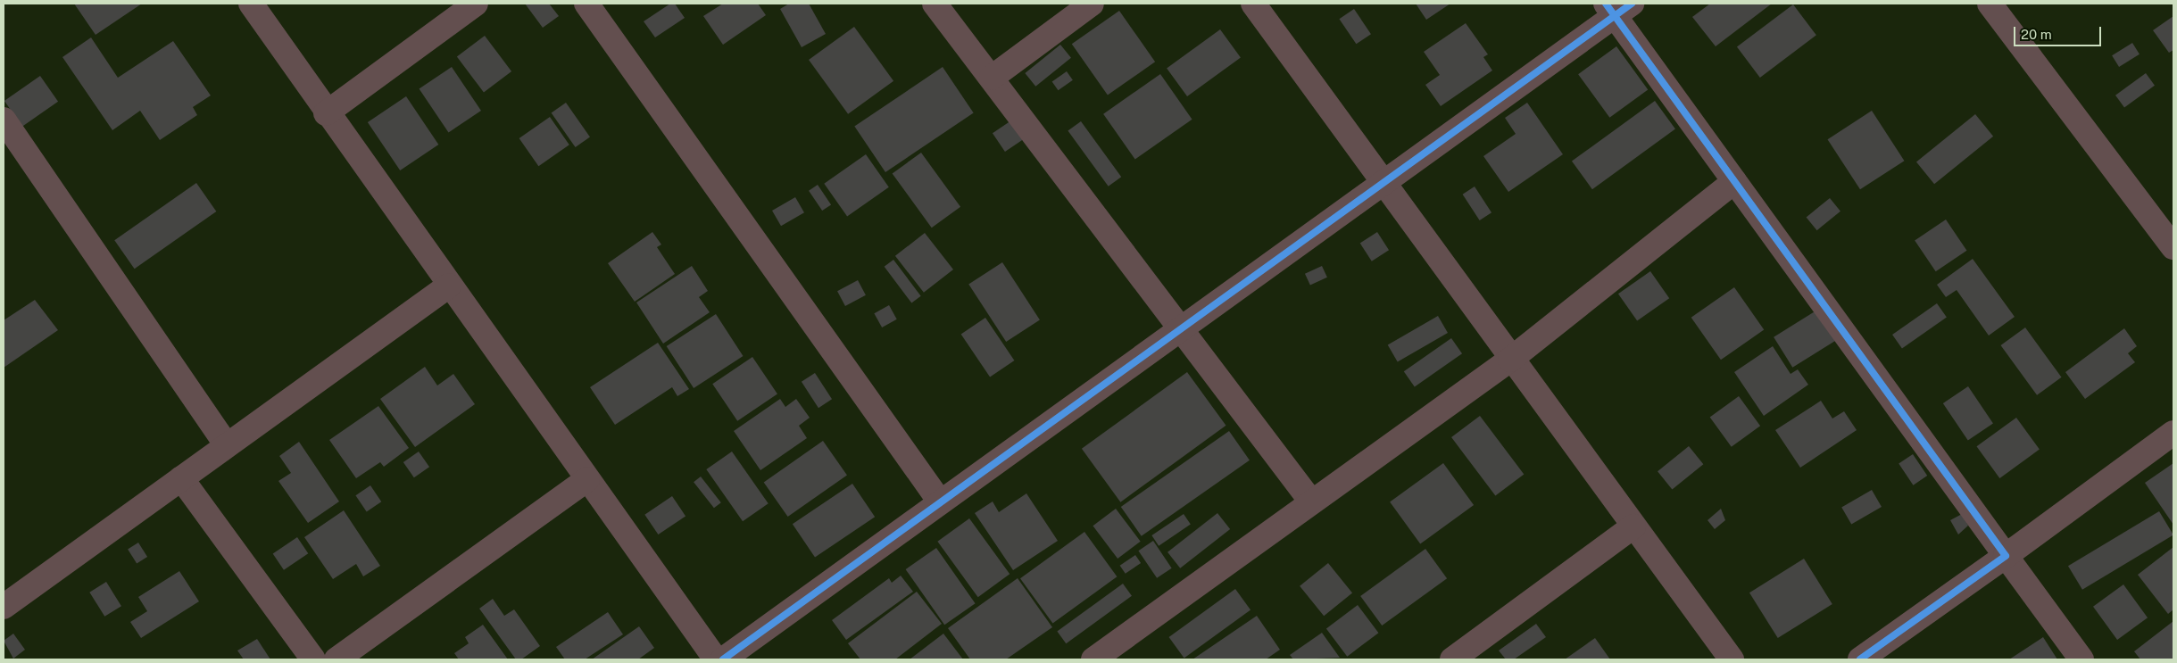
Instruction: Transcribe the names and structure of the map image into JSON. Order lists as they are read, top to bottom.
{
  "scale_bar": "20 m"
}
